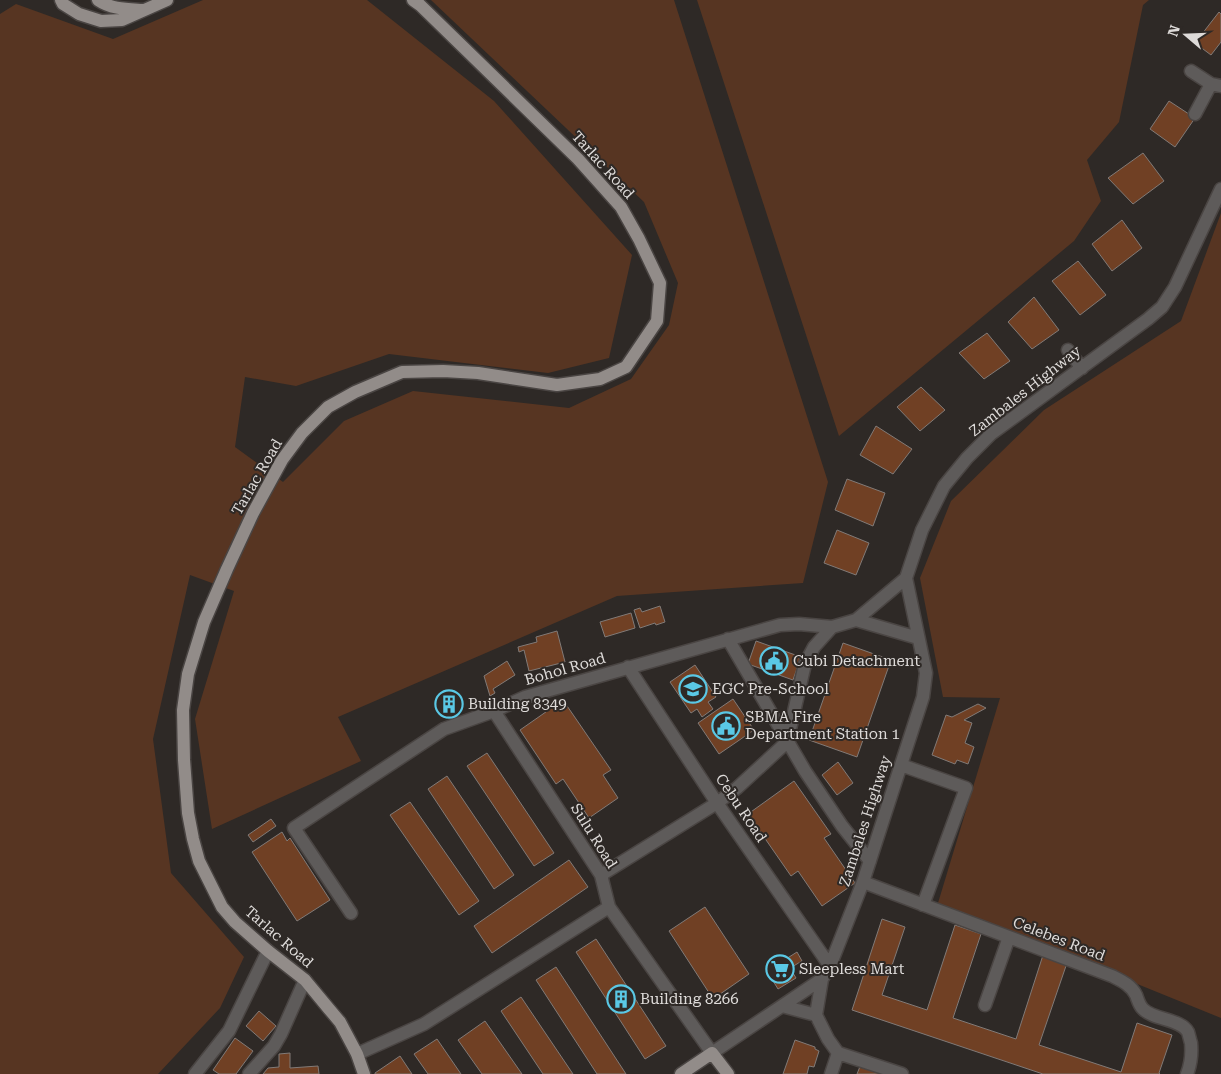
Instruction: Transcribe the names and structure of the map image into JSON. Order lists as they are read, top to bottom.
{
  "streets": {
    "main road": ["Tarlac Road"],
    "street": [
      "Zambales Highway",
      "Bohol Road",
      "Cebu Road",
      "Sulu Road",
      "Celebes Road"
    ]
  },
  "crossings": [
    ["Zambales Highway", "Bohol Road"],
    ["Zambales Highway", "Cebu Road"],
    ["Zambales Highway", "Sulu Road"],
    ["Zambales Highway", "Celebes Road"],
    ["Bohol Road", "Cebu Road"],
    ["Bohol Road", "Sulu Road"]
  ],
  "places": {
    "public building": ["Cubi Detachment", "SBMA Fire Department Station 1"],
    "school or university": ["EGC Pre-School"],
    "building": ["Building 8349", "Building 8266"],
    "supermarket": ["Sleepless Mart"]
  },
  "north": "left"
}
